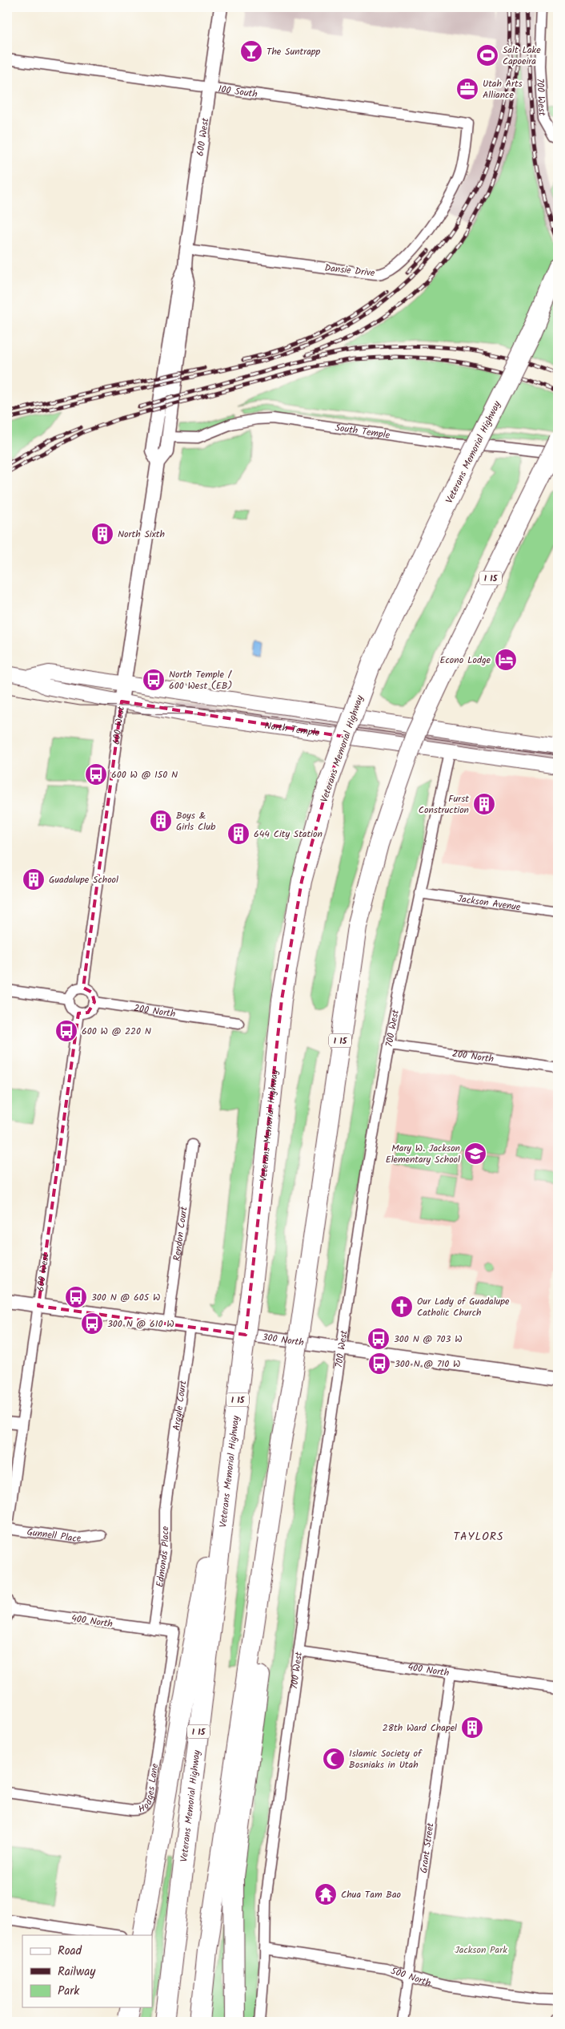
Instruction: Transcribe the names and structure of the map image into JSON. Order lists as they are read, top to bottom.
{
  "streets": {
    "highway": ["Veterans Memorial Highway", "I 15"],
    "main road": ["North Temple"],
    "street": [
      "100 South",
      "700 West",
      "600 West",
      "Dansie Drive",
      "South Temple",
      "Jackson Avenue",
      "200 North",
      "Rendon Court",
      "300 North",
      "Argyle Court",
      "Gunnell Place",
      "Edmonds Place",
      "400 North",
      "Hodges Lane",
      "Grant Street",
      "500 North"
    ]
  },
  "crossings": [
    ["100 South", "600 West"],
    ["100 South", "Dansie Drive"],
    ["700 West", "North Temple"],
    ["700 West", "Jackson Avenue"],
    ["700 West", "200 North"],
    ["700 West", "300 North"],
    ["700 West", "400 North"],
    ["700 West", "500 North"],
    ["600 West", "Dansie Drive"],
    ["600 West", "South Temple"],
    ["600 West", "North Temple"],
    ["600 West", "200 North"],
    ["600 West", "300 North"],
    ["600 West", "Gunnell Place"],
    ["Rendon Court", "300 North"],
    ["300 North", "Argyle Court"],
    ["Argyle Court", "Edmonds Place"],
    ["Edmonds Place", "400 North"],
    ["400 North", "Hodges Lane"],
    ["400 North", "Grant Street"],
    ["Grant Street", "500 North"]
  ],
  "districts": ["TAYLORS"],
  "parks": ["Jackson Park"],
  "places": {
    "bar": ["The Suntrapp"],
    "sports": ["Salt Lake Capoeira"],
    "office": ["Utah Arts Alliance"],
    "building": [
      "North Sixth",
      "Furst Construction",
      "Boys & Girls Club",
      "644 City Station",
      "Guadalupe School",
      "28th Ward Chapel"
    ],
    "hotel": ["Econo Lodge"],
    "bus stop": [
      "North Temple / 600 West (EB)",
      "600 W @ 150 N",
      "600 W @ 220 N",
      "300 N @ 605 W",
      "300 N @ 610 W",
      "300 N @ 703 W",
      "300 N @ 710 W"
    ],
    "school or university": ["Mary W. Jackson Elementary School"],
    "church": ["Our Lady of Guadalupe Catholic Church"],
    "mosque": ["Islamic Society of Bosniaks in Utah"],
    "temple": ["Chua Tam Bao"]
  },
  "legend": ["Road", "Railway", "Park"]
}
